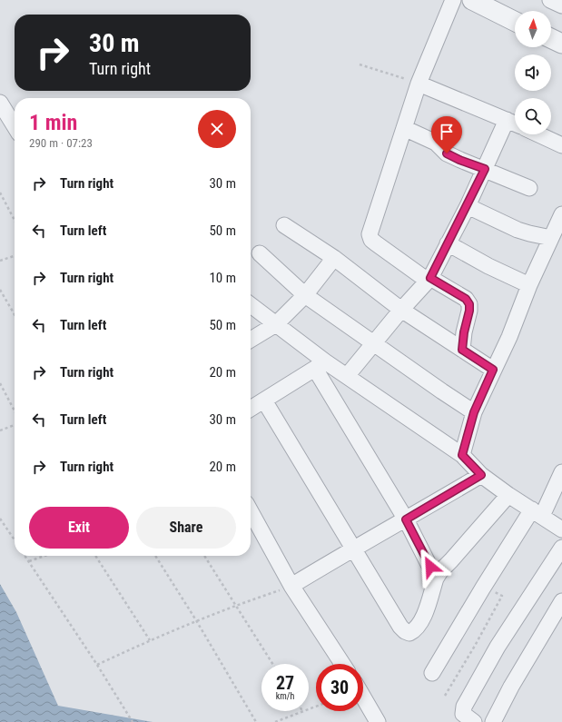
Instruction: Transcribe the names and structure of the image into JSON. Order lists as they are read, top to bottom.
{
  "north": "top",
  "page": {
    "turn": ["30 m", "Turn right"],
    "heading": ["1 min", "290 m · 07:23"],
    "list": [
      {
        "name": "Turn right",
        "value": "30 m"
      },
      {
        "name": "Turn left",
        "value": "50 m"
      },
      {
        "name": "Turn right",
        "value": "10 m"
      },
      {
        "name": "Turn left",
        "value": "50 m"
      },
      {
        "name": "Turn right",
        "value": "20 m"
      },
      {
        "name": "Turn left",
        "value": "30 m"
      },
      {
        "name": "Turn right",
        "value": "20 m"
      }
    ],
    "buttons": ["Exit", "Share"],
    "speed": "27 km/h",
    "limit": "30"
  }
}
